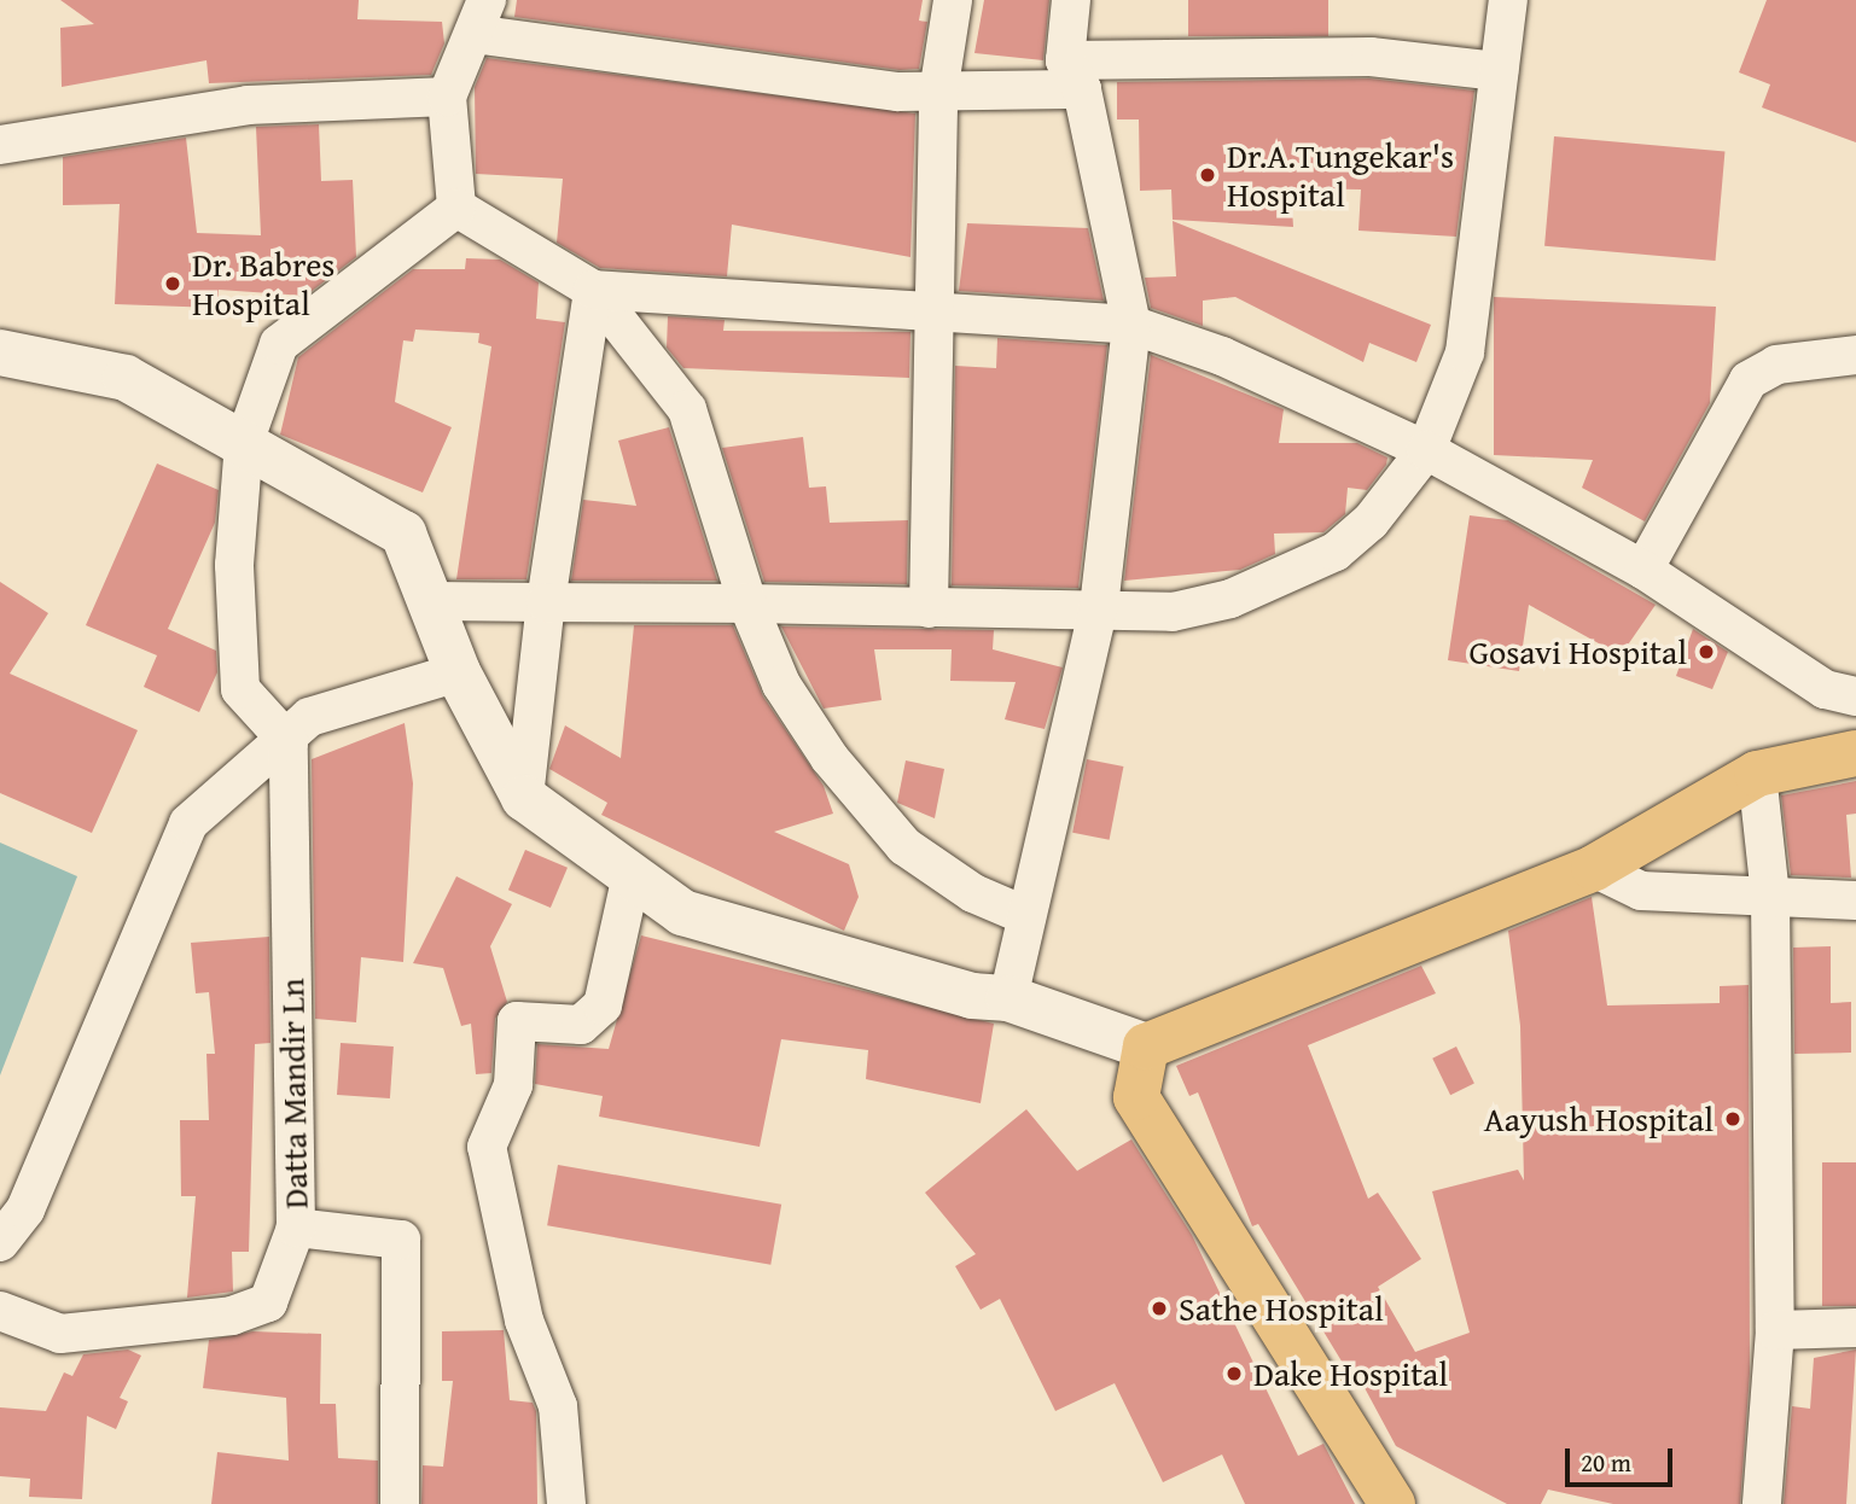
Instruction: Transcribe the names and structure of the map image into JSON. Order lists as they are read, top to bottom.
{
  "streets": {
    "street": ["Datta Mandir Ln"]
  },
  "places": [
    "Dr.A.Tungekar's Hospital",
    "Dr. Babres Hospital",
    "Gosavi Hospital",
    "Aayush Hospital",
    "Sathe Hospital",
    "Dake Hospital"
  ],
  "scale_bar": "20 m"
}
